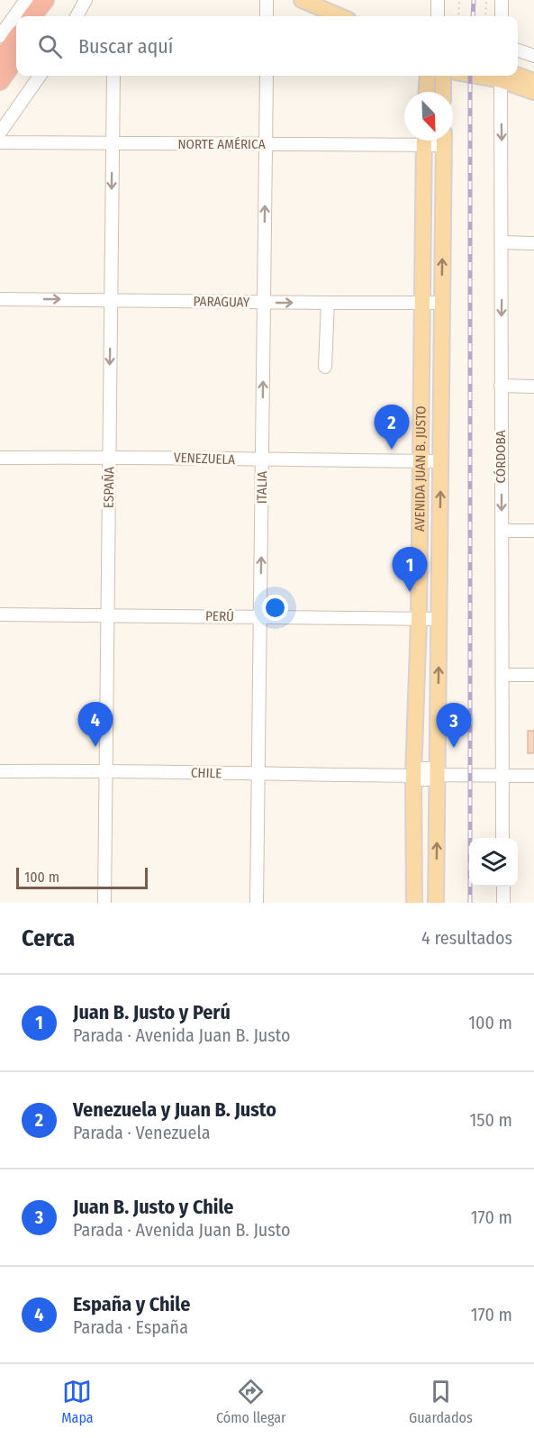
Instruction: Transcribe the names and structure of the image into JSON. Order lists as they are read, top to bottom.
{
  "streets": {
    "main road": ["AVENIDA JUAN B. JUSTO"],
    "street": [
      "NORTE AMÉRICA",
      "PARAGUAY",
      "CÓRDOBA",
      "VENEZUELA",
      "ESPAÑA",
      "ITALIA",
      "PERÚ",
      "CHILE"
    ]
  },
  "crossings": [
    ["NORTE AMÉRICA", "ESPAÑA"],
    ["NORTE AMÉRICA", "ITALIA"],
    ["PARAGUAY", "AVENIDA JUAN B. JUSTO"],
    ["PARAGUAY", "ESPAÑA"],
    ["PARAGUAY", "ITALIA"],
    ["CÓRDOBA", "CHILE"],
    ["VENEZUELA", "AVENIDA JUAN B. JUSTO"],
    ["VENEZUELA", "ESPAÑA"],
    ["VENEZUELA", "ITALIA"],
    ["AVENIDA JUAN B. JUSTO", "PERÚ"],
    ["AVENIDA JUAN B. JUSTO", "CHILE"],
    ["ESPAÑA", "PERÚ"],
    ["ESPAÑA", "CHILE"],
    ["ITALIA", "PERÚ"],
    ["ITALIA", "CHILE"]
  ],
  "one_way": [
    "PARAGUAY",
    "CÓRDOBA",
    "ESPAÑA",
    "ITALIA"
  ],
  "scale_bar": "100 m",
  "north": "bottom right",
  "page": {
    "search": "Buscar aquí",
    "pins": [
      "2",
      "1",
      "4",
      "3"
    ],
    "scale": "100 m",
    "heading": ["Cerca", "4 resultados"],
    "list": [
      {
        "mark": "1",
        "name": "Juan B. Justo y Perú",
        "note": "Parada · Avenida Juan B. Justo",
        "value": "100 m"
      },
      {
        "mark": "2",
        "name": "Venezuela y Juan B. Justo",
        "note": "Parada · Venezuela",
        "value": "150 m"
      },
      {
        "mark": "3",
        "name": "Juan B. Justo y Chile",
        "note": "Parada · Avenida Juan B. Justo",
        "value": "170 m"
      },
      {
        "mark": "4",
        "name": "España y Chile",
        "note": "Parada · España",
        "value": "170 m"
      }
    ],
    "nav": ["Mapa", "Cómo llegar", "Guardados"]
  }
}
